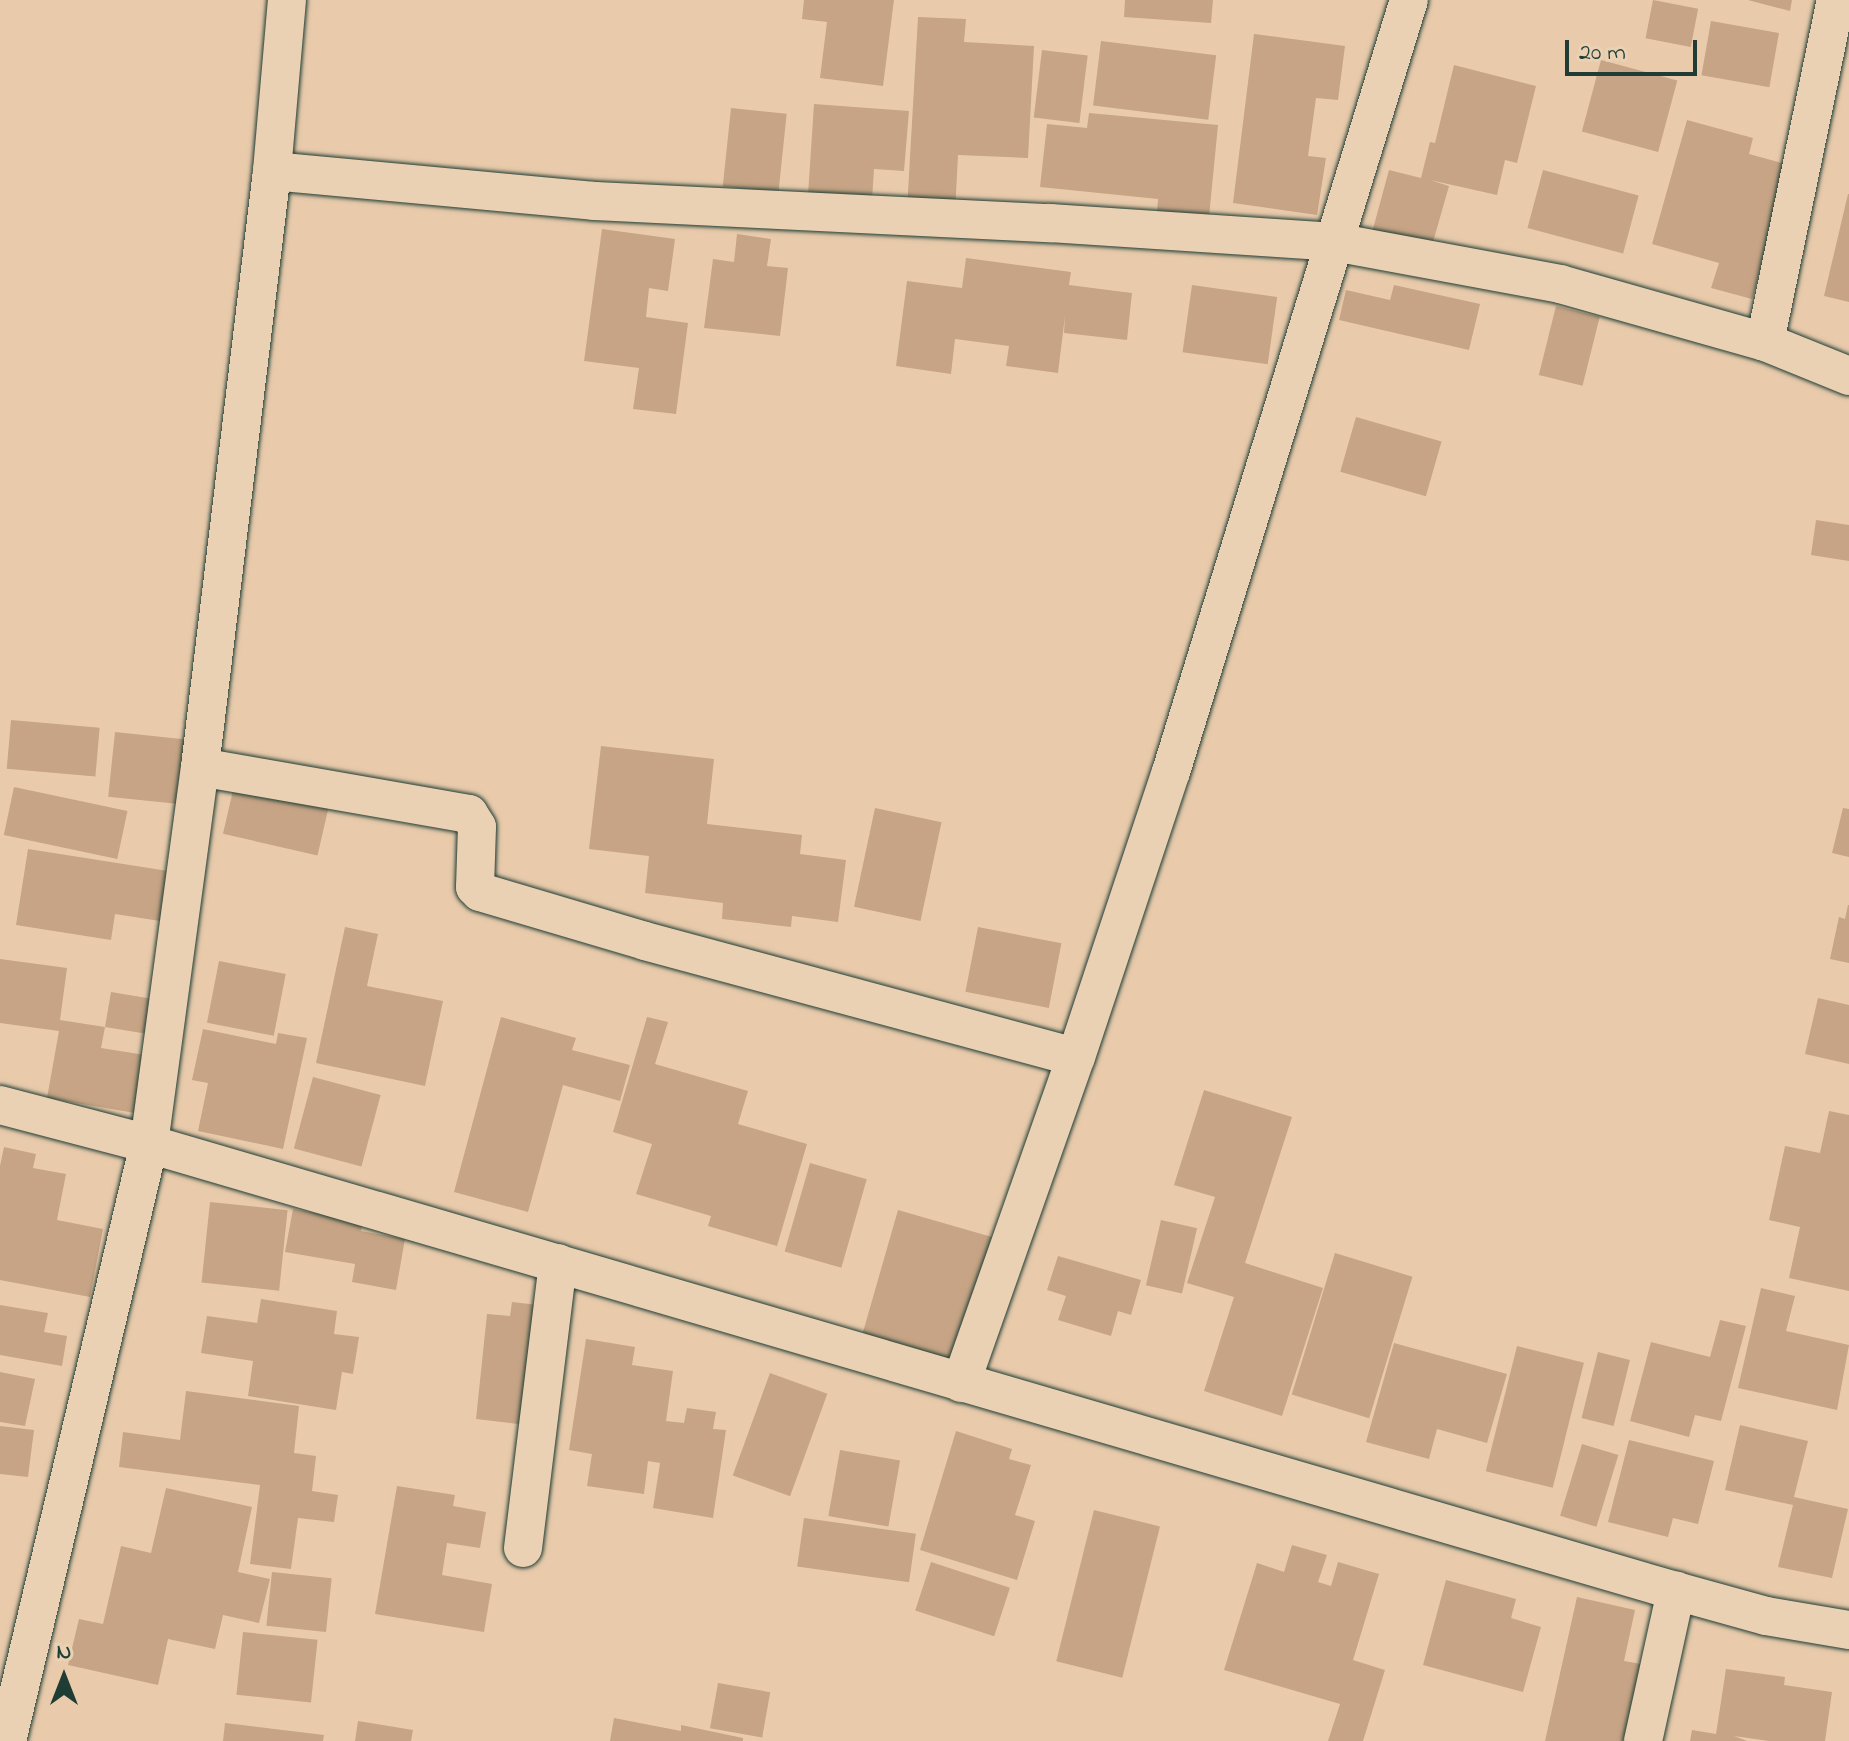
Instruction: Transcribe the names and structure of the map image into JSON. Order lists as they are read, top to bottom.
{
  "scale_bar": "20 m",
  "north": "top"
}
